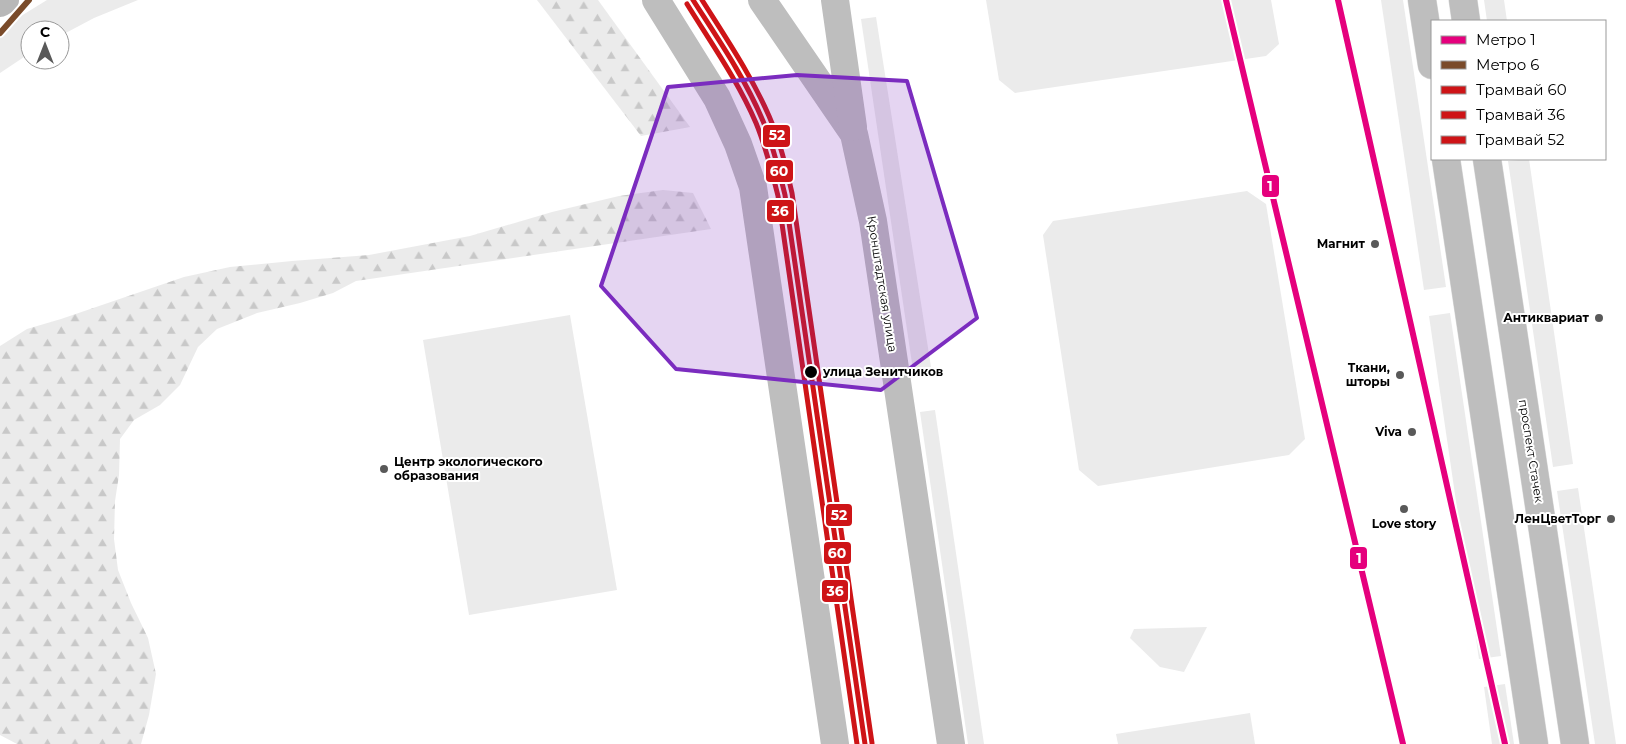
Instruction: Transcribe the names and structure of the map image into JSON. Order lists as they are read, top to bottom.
{
  "streets": {
    "street": ["Кронштадтская улица", "проспект Стачек"]
  },
  "places": [
    "Магнит",
    "Антиквариат",
    "улица Зенитчиков",
    "Ткани, шторы",
    "Viva",
    "Центр экологического образования",
    "Love story",
    "ЛенЦветТорг"
  ],
  "lines": [
    "metro line 1",
    "metro line 6",
    "tram line 60",
    "tram line 52",
    "tram line 36"
  ],
  "legend": [
    "Метро 1",
    "Метро 6",
    "Трамвай 60",
    "Трамвай 36",
    "Трамвай 52"
  ],
  "north": "top"
}
